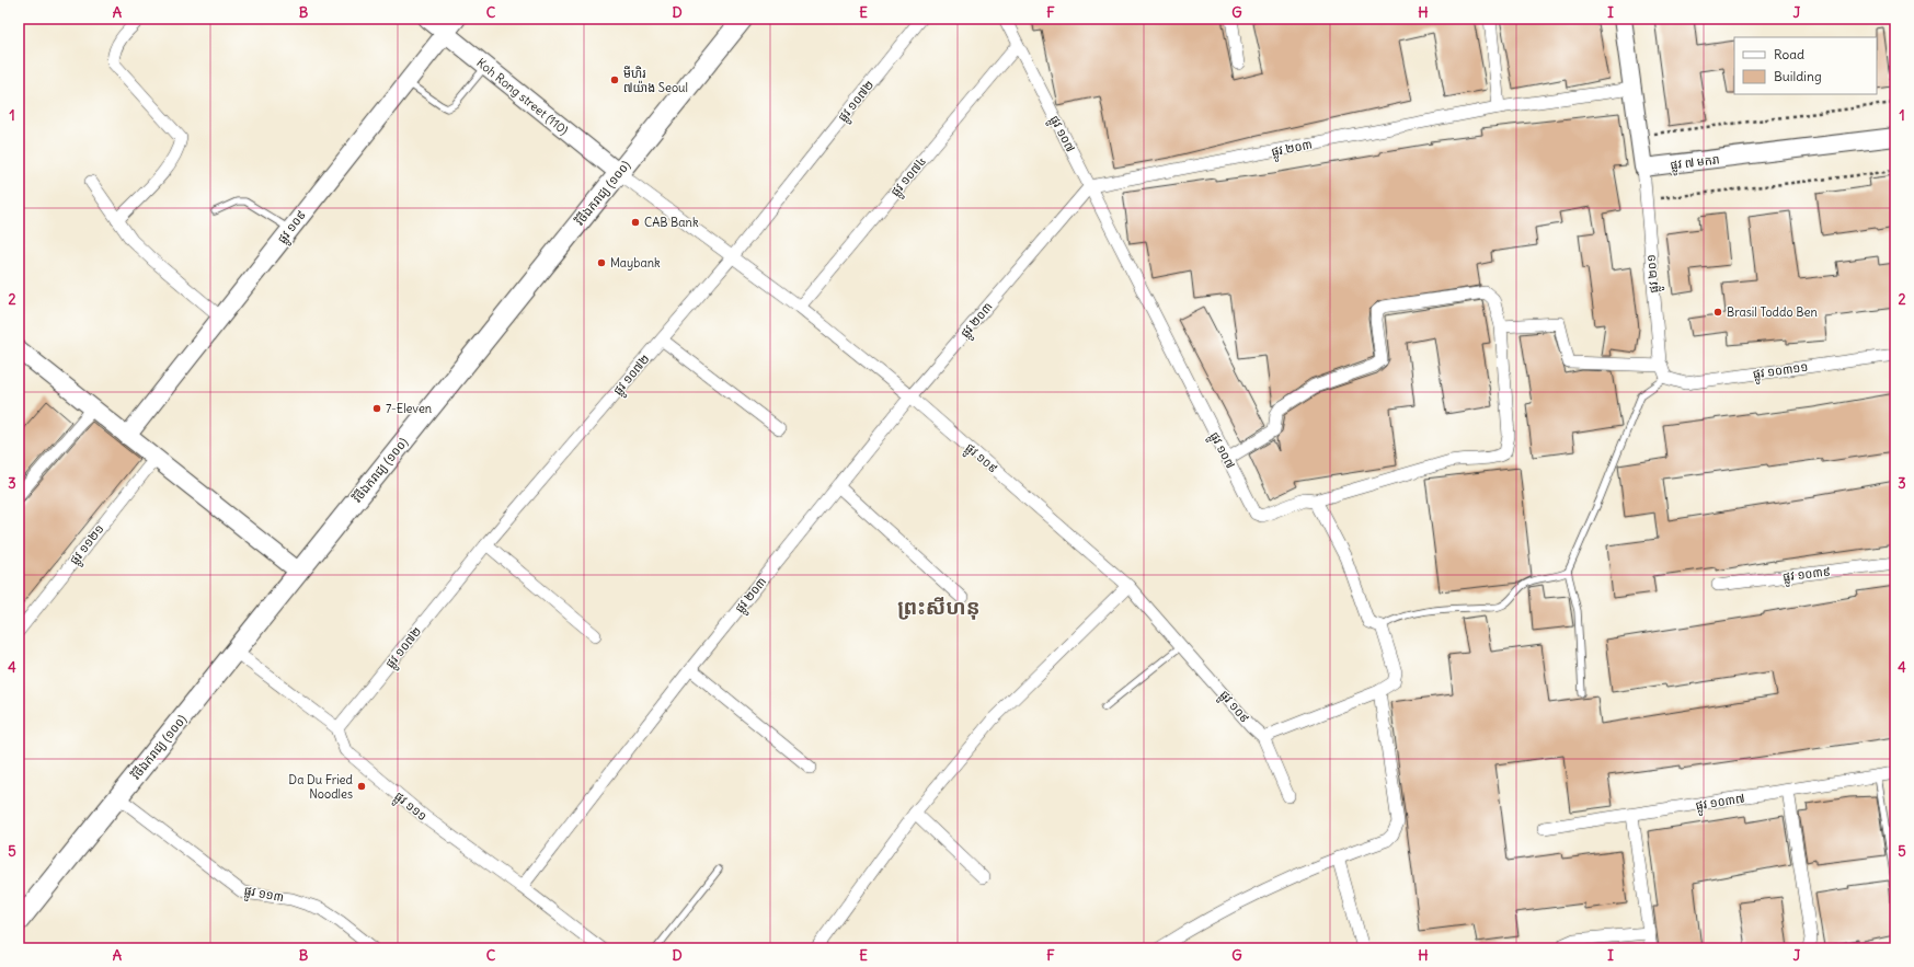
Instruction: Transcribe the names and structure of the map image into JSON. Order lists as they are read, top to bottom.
{
  "streets": {
    "main road": [
      "Koh Rong street (110)",
      "ផ្លូវ ៧ មករា",
      "វិថីឯករាជ្យ (១០០)",
      "ផ្លូវ ១០៩"
    ],
    "street": [
      "ផ្លូវ ១០៧២",
      "ផ្លូវ ១០៧",
      "ផ្លូវ ២០៣",
      "ផ្លូវ ១០៧៤",
      "ផ្លូវ ២០១",
      "ផ្លូវ ១០៣១១",
      "ផ្លូវ ១១២១",
      "ផ្លូវ ១០៣៩",
      "ផ្លូវ ១០៣៧",
      "ផ្លូវ ១១១",
      "ផ្លូវ ១១៣"
    ]
  },
  "crossings": [
    ["Koh Rong street (110)", "វិថីឯករាជ្យ (១០០)"],
    ["Koh Rong street (110)", "ផ្លូវ ១០៩"],
    ["ផ្លូវ ១០៧២", "ផ្លូវ ១០៩"],
    ["ផ្លូវ ១០៧២", "ផ្លូវ ១១១"],
    ["ផ្លូវ ១០៧", "ផ្លូវ ២០៣"],
    ["ផ្លូវ ១០៧", "ផ្លូវ ១០៧៤"],
    ["ផ្លូវ ២០៣", "ផ្លូវ ១០៩"],
    ["ផ្លូវ ២០៣", "ផ្លូវ ១១១"],
    ["ផ្លូវ ៧ មករា", "ផ្លូវ ២០១"],
    ["ផ្លូវ ១០៧៤", "ផ្លូវ ១០៩"],
    ["វិថីឯករាជ្យ (១០០)", "ផ្លូវ ១០៩"],
    ["វិថីឯករាជ្យ (១០០)", "ផ្លូវ ១១៣"],
    ["ផ្លូវ ២០១", "ផ្លូវ ១០៣១១"]
  ],
  "districts": ["ព្រះសីហនុ"],
  "places": [
    "មីហិរ ៧យ៉ាង Seoul",
    "CAB Bank",
    "Maybank",
    "Brasil Toddo Ben",
    "7-Eleven",
    "Da Du Fried Noodles"
  ],
  "legend": ["Road", "Building"],
  "grid": {
    "columns": [
      "A",
      "B",
      "C",
      "D",
      "E",
      "F",
      "G",
      "H",
      "I",
      "J"
    ],
    "rows": [
      "1",
      "2",
      "3",
      "4",
      "5"
    ]
  }
}
